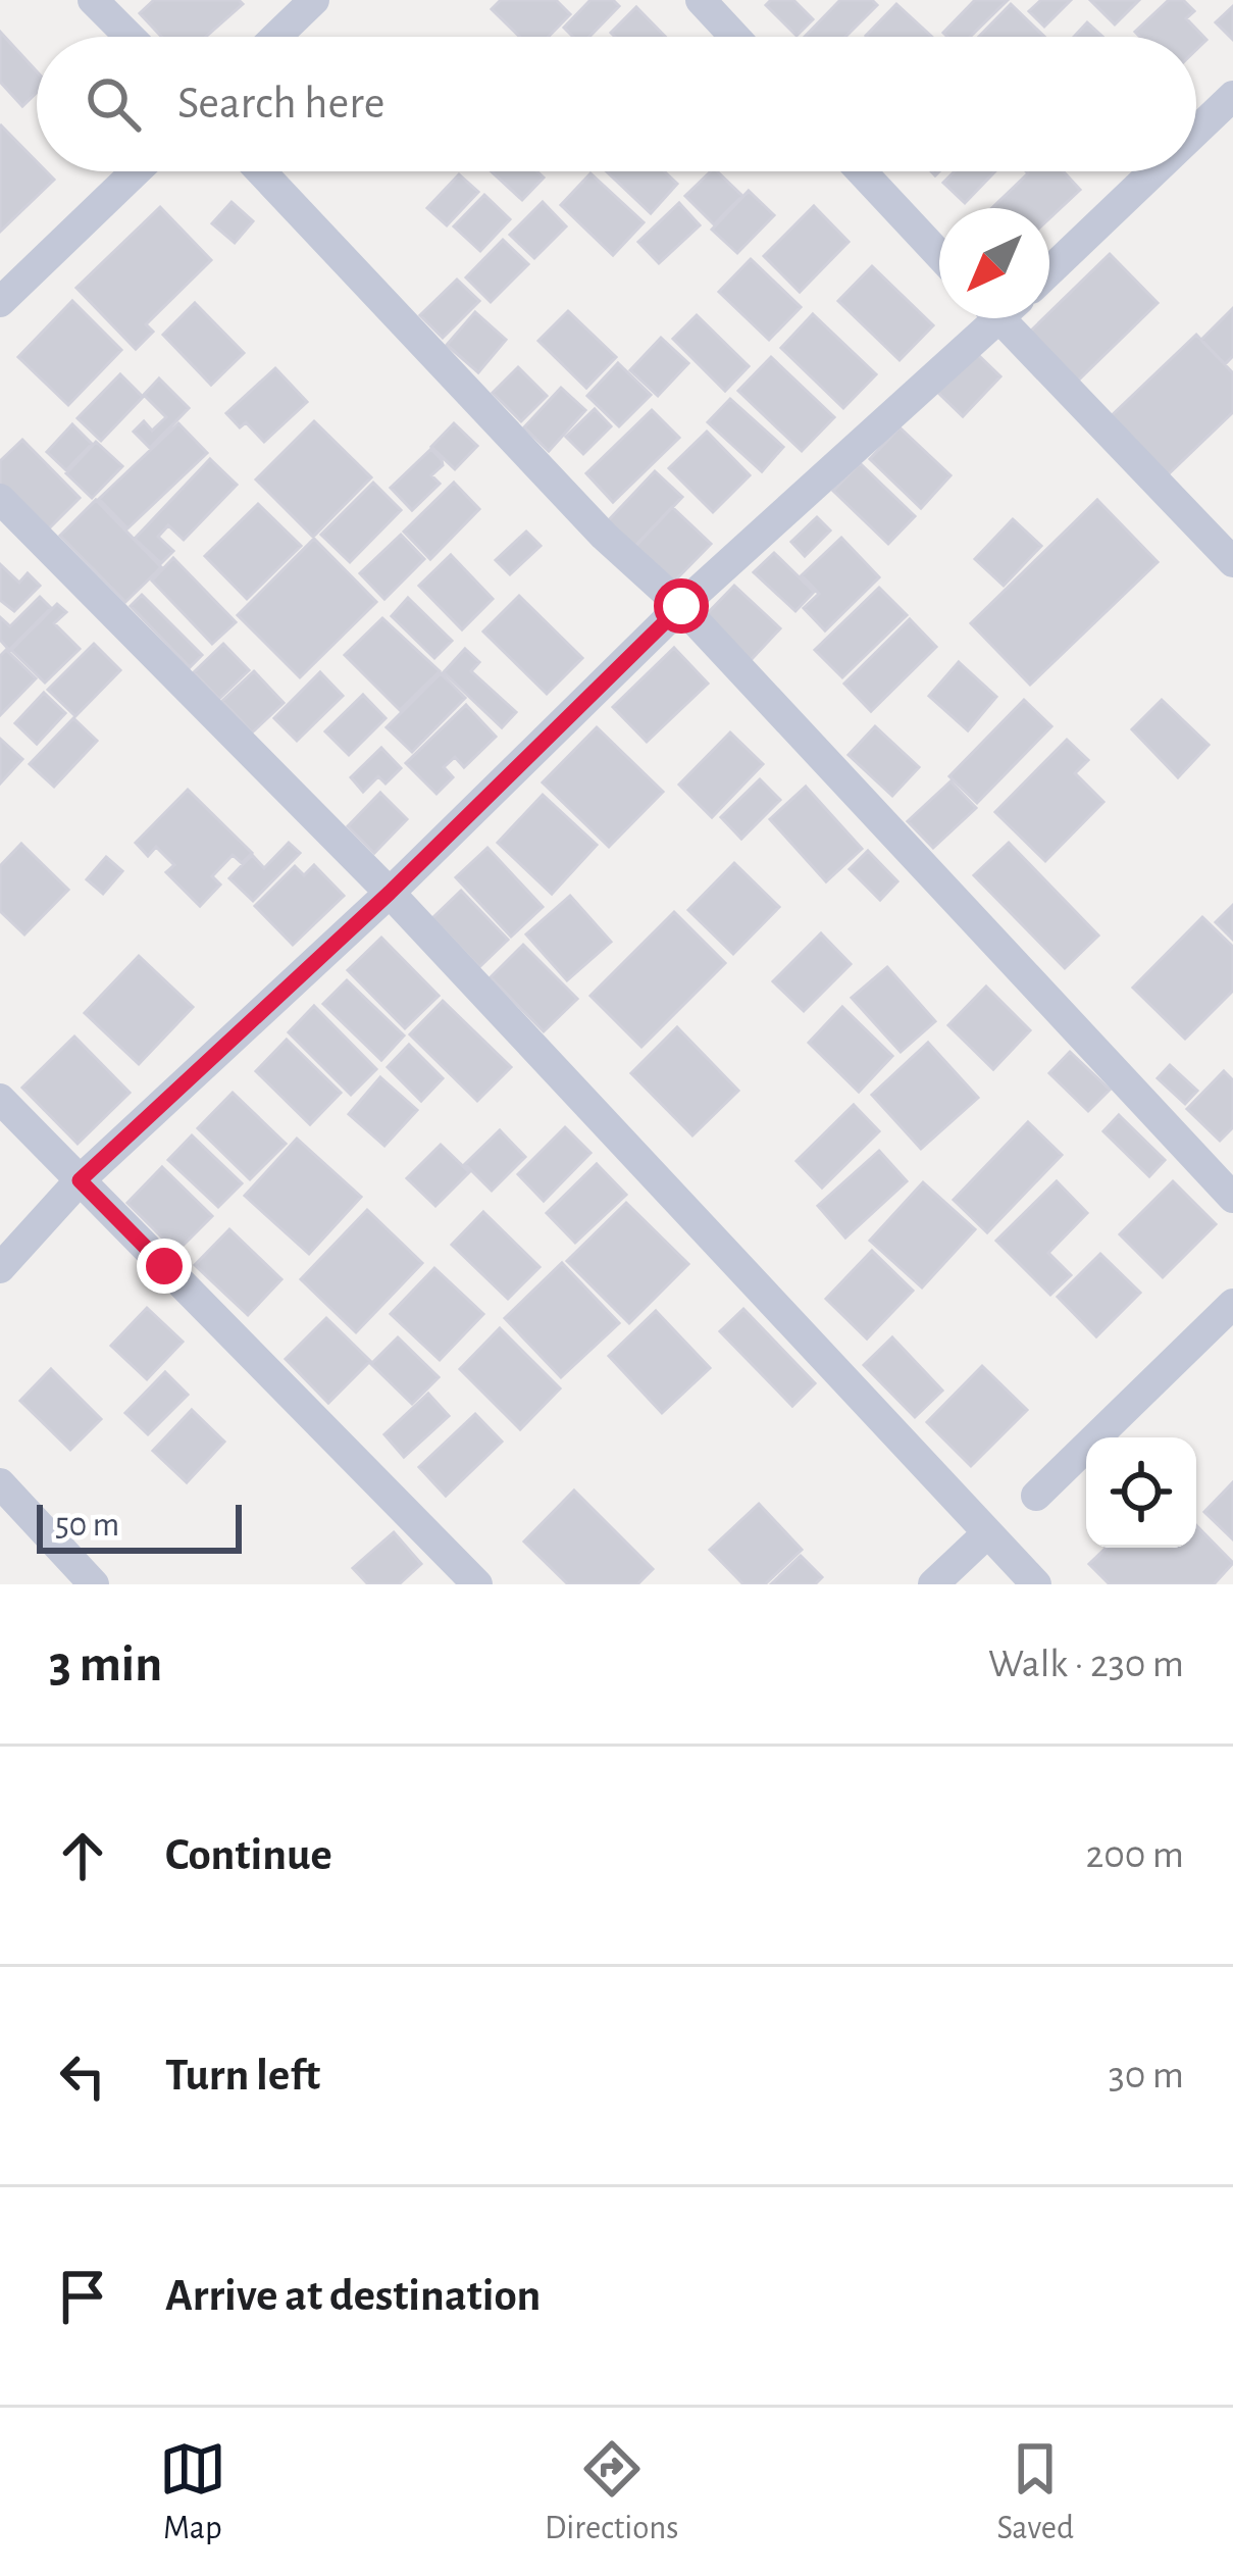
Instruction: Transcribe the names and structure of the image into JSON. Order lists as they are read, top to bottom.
{
  "scale_bar": "50 m",
  "north": "bottom left",
  "page": {
    "search": "Search here",
    "scale": "50 m",
    "heading": ["3 min", "Walk · 230 m"],
    "list": [
      ["Continue", "200 m"],
      ["Turn left", "30 m"],
      "Arrive at destination"
    ],
    "nav": ["Map", "Directions", "Saved"]
  }
}
